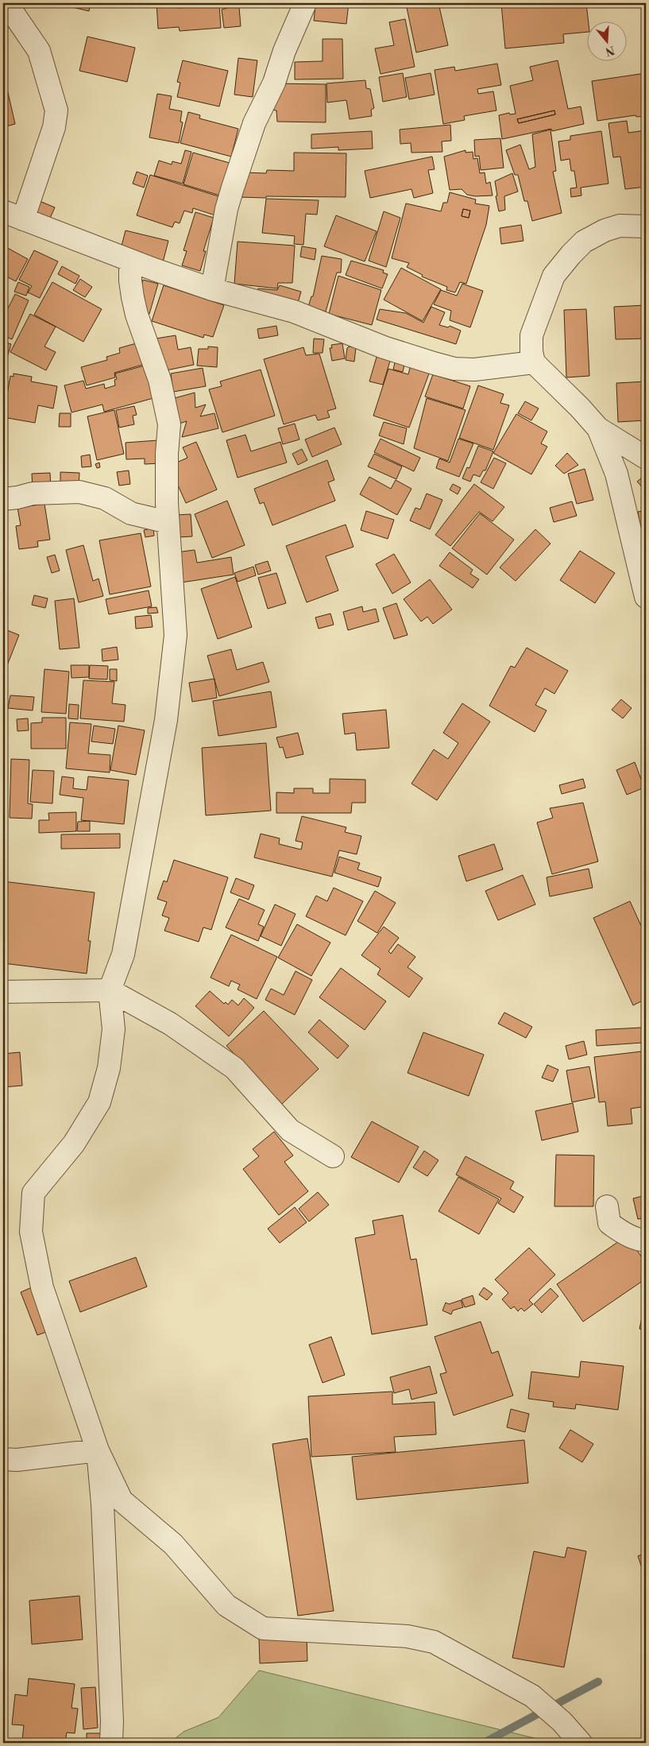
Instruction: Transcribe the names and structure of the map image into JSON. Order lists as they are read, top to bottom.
{
  "north": "bottom"
}
